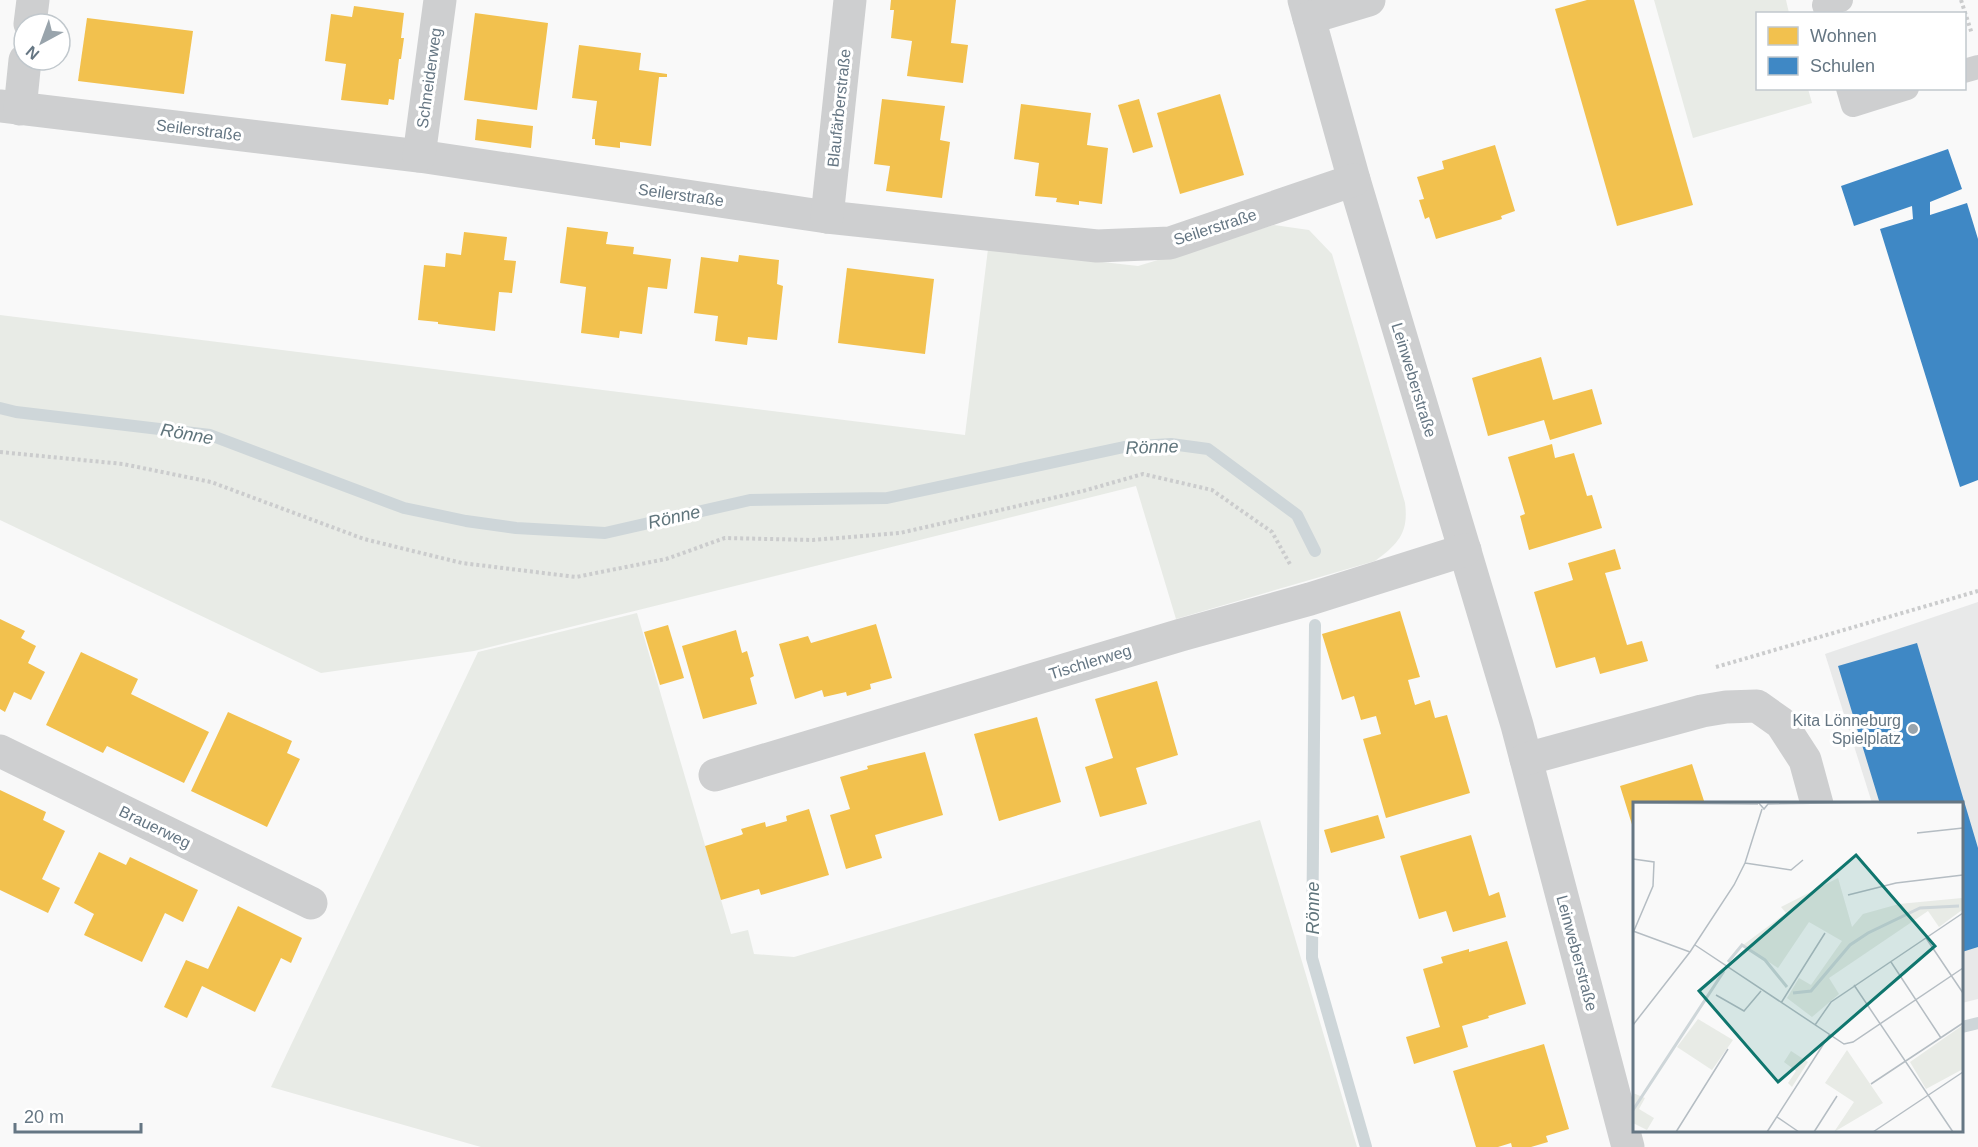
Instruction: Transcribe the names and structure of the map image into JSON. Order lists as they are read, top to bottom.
{
  "streets": {
    "street": [
      "Schneiderweg",
      "Blaufärberstraße",
      "Seilerstraße",
      "Leinweberstraße",
      "Tischlerweg",
      "Brauerweg"
    ]
  },
  "crossings": [
    ["Schneiderweg", "Seilerstraße"],
    ["Blaufärberstraße", "Seilerstraße"],
    ["Seilerstraße", "Leinweberstraße"],
    ["Leinweberstraße", "Tischlerweg"]
  ],
  "water": ["Rönne"],
  "places": ["Kita Lönneburg Spielplatz"],
  "legend": ["Wohnen", "Schulen"],
  "scale_bar": "20 m",
  "north": "bottom left"
}
